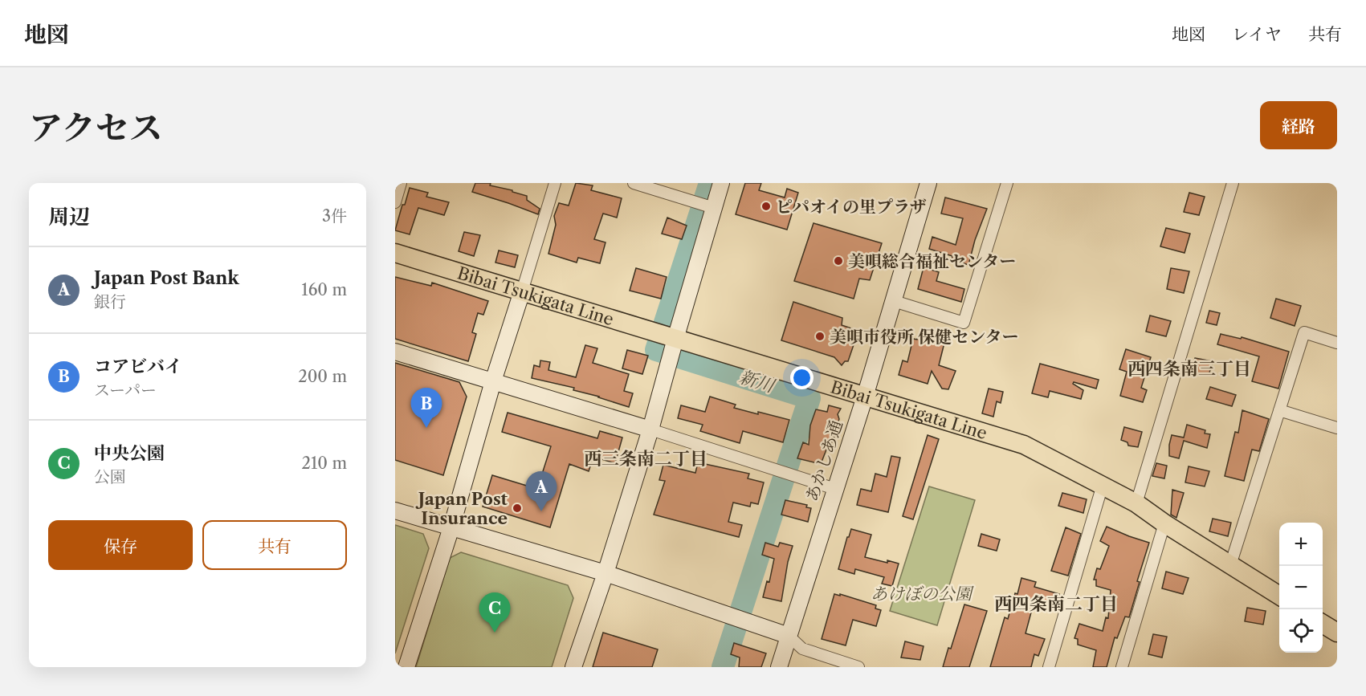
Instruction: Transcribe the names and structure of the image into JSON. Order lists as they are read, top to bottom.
{
  "streets": {
    "main road": ["Bibai Tsukigata Line"],
    "street": ["あかしあ通"]
  },
  "crossings": [
    ["Bibai Tsukigata Line", "あかしあ通"]
  ],
  "districts": ["西四条南三丁目", "西三条南二丁目", "西四条南二丁目"],
  "water": ["新川"],
  "parks": ["あけぼの公園"],
  "places": [
    "ピパオイの里プラザ",
    "美唄総合福祉センター",
    "美唄市役所 保健センター",
    "Japan Post Insurance"
  ],
  "page": {
    "header": "地図",
    "nav": ["地図", "レイヤ", "共有"],
    "title": "アクセス",
    "buttons": [
      "経路",
      ["保存", "共有"]
    ],
    "heading": ["周辺", "3件"],
    "list": [
      {
        "mark": "A",
        "name": "Japan Post Bank",
        "note": "銀行",
        "value": "160 m"
      },
      {
        "mark": "B",
        "name": "コアビバイ",
        "note": "スーパー",
        "value": "200 m"
      },
      {
        "mark": "C",
        "name": "中央公園",
        "note": "公園",
        "value": "210 m"
      }
    ],
    "pins": ["B", "A", "C"],
    "map_buttons": ["+", "−"]
  }
}
